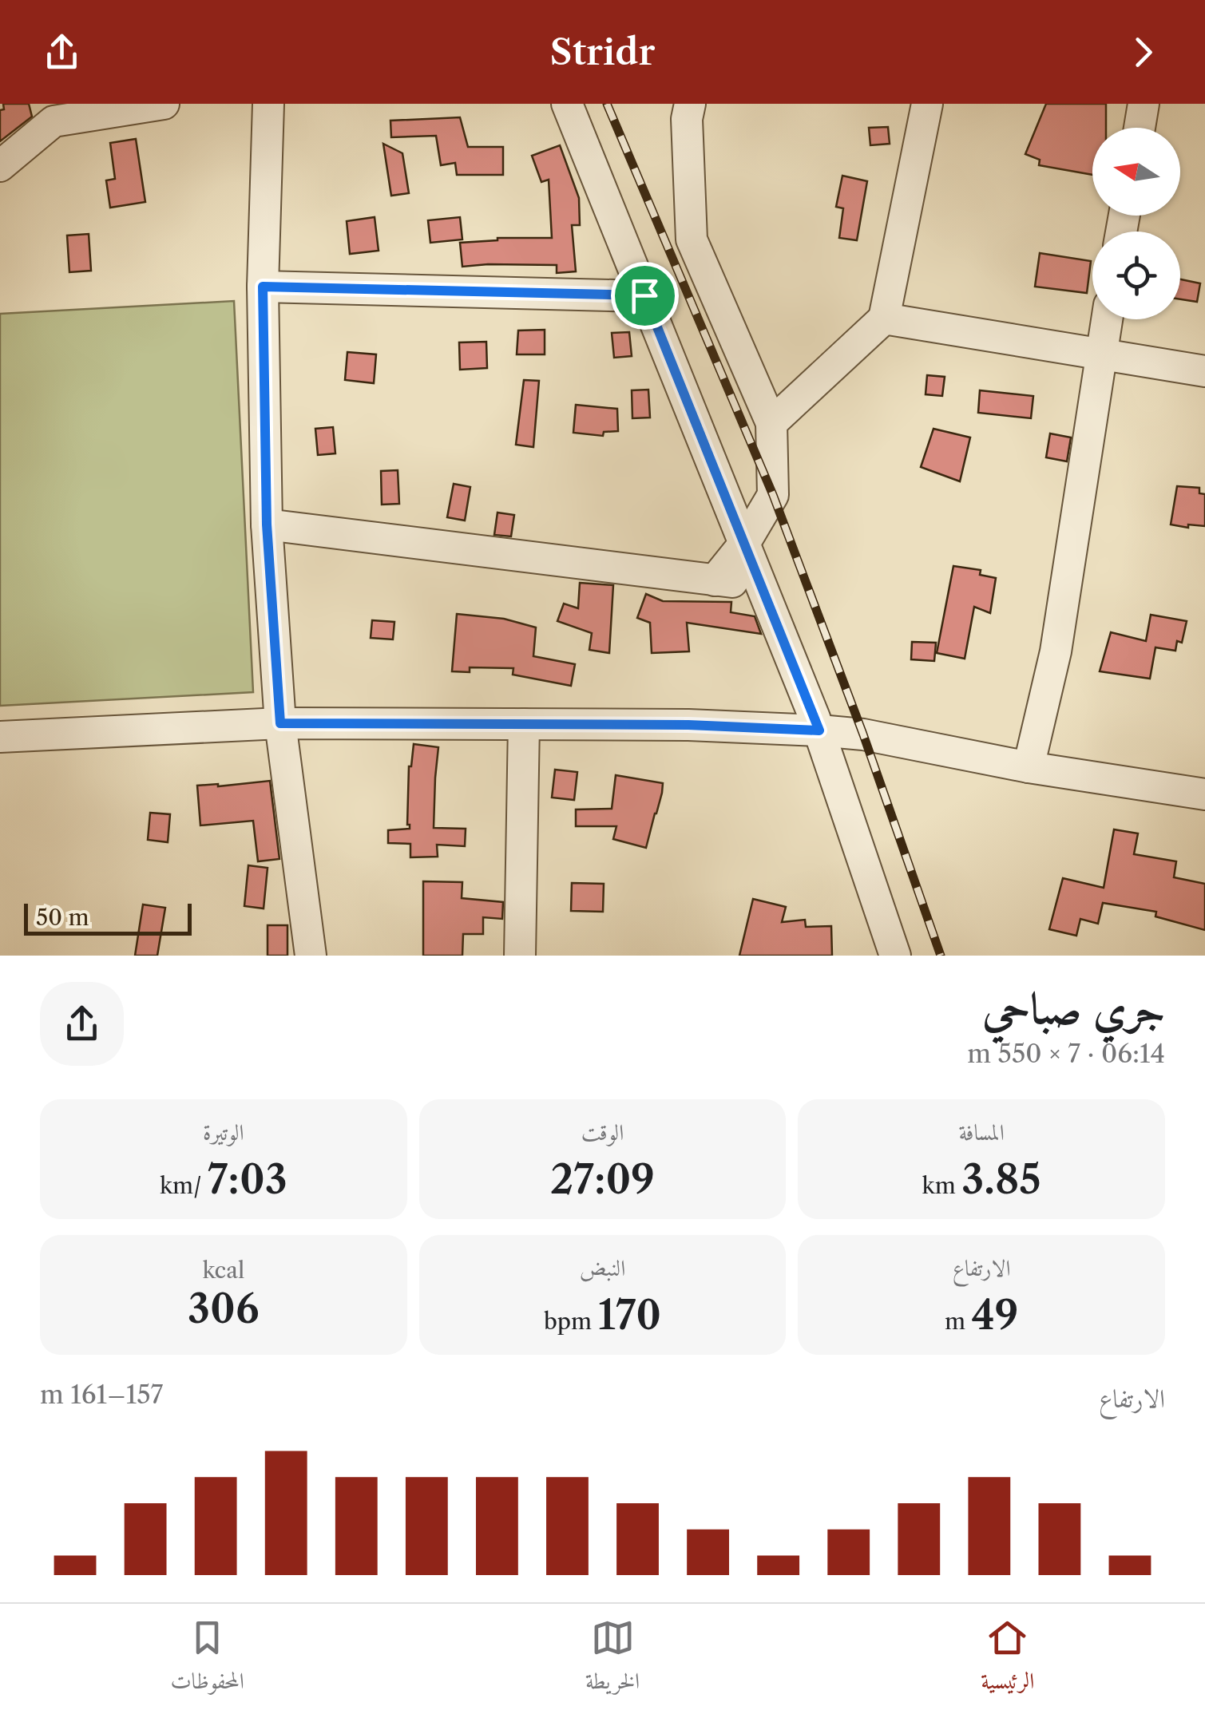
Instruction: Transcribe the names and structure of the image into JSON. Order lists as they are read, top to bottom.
{
  "scale_bar": "50 m",
  "north": "left",
  "page": {
    "header": "Stridr",
    "scale": "50 m",
    "heading": ["جري صباحي", "06:14 · 7 × 550 m"],
    "stats": [
      ["المسافة", "3.85 km"],
      ["الوقت", "27:09"],
      ["الوتيرة", "7:03 /km"],
      ["الارتفاع", "49 m"],
      ["النبض", "170 bpm"],
      ["kcal", "306"]
    ],
    "chart": ["الارتفاع", "157–161 m"],
    "tabs": ["الرئيسية", "الخريطة", "المحفوظات"]
  }
}
